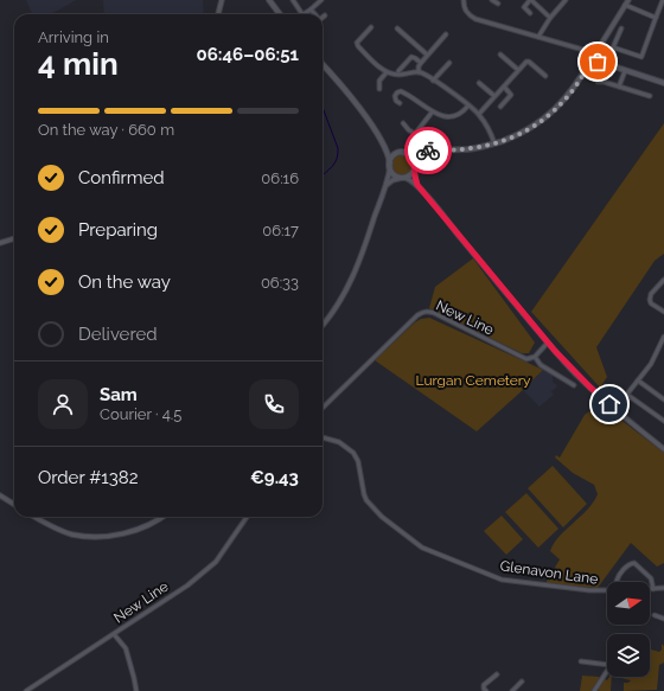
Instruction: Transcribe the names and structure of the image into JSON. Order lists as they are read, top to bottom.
{
  "streets": {
    "street": ["New Line", "Glenavon Lane"]
  },
  "parks": ["Lurgan Cemetery"],
  "north": "right",
  "page": {
    "heading": ["4 min", "Arriving in", "06:46–06:51"],
    "panel": [
      "Sam",
      "Courier · 4.5",
      "Order #1382",
      "€9.43"
    ],
    "bar": "On the way · 660 m",
    "list": [
      ["Confirmed", "06:16"],
      ["Preparing", "06:17"],
      ["On the way", "06:33"],
      "Delivered"
    ]
  }
}
